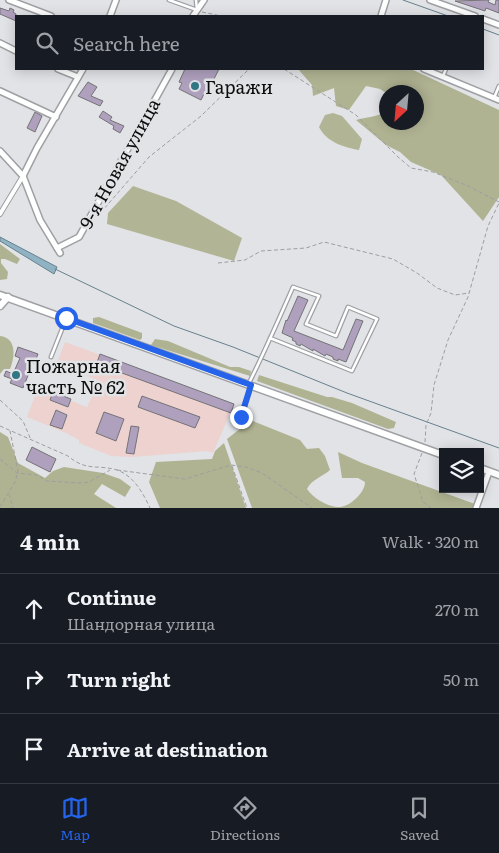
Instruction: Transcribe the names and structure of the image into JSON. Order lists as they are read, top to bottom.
{
  "streets": {
    "street": ["9-я Новая улица"]
  },
  "places": ["Гаражи", "Пожарная часть № 62"],
  "north": "bottom left",
  "page": {
    "search": "Search here",
    "heading": ["4 min", "Walk · 320 m"],
    "list": [
      ["Continue", "Шандорная улица", "270 m"],
      ["Turn right", "50 m"],
      "Arrive at destination"
    ],
    "nav": ["Map", "Directions", "Saved"]
  }
}
